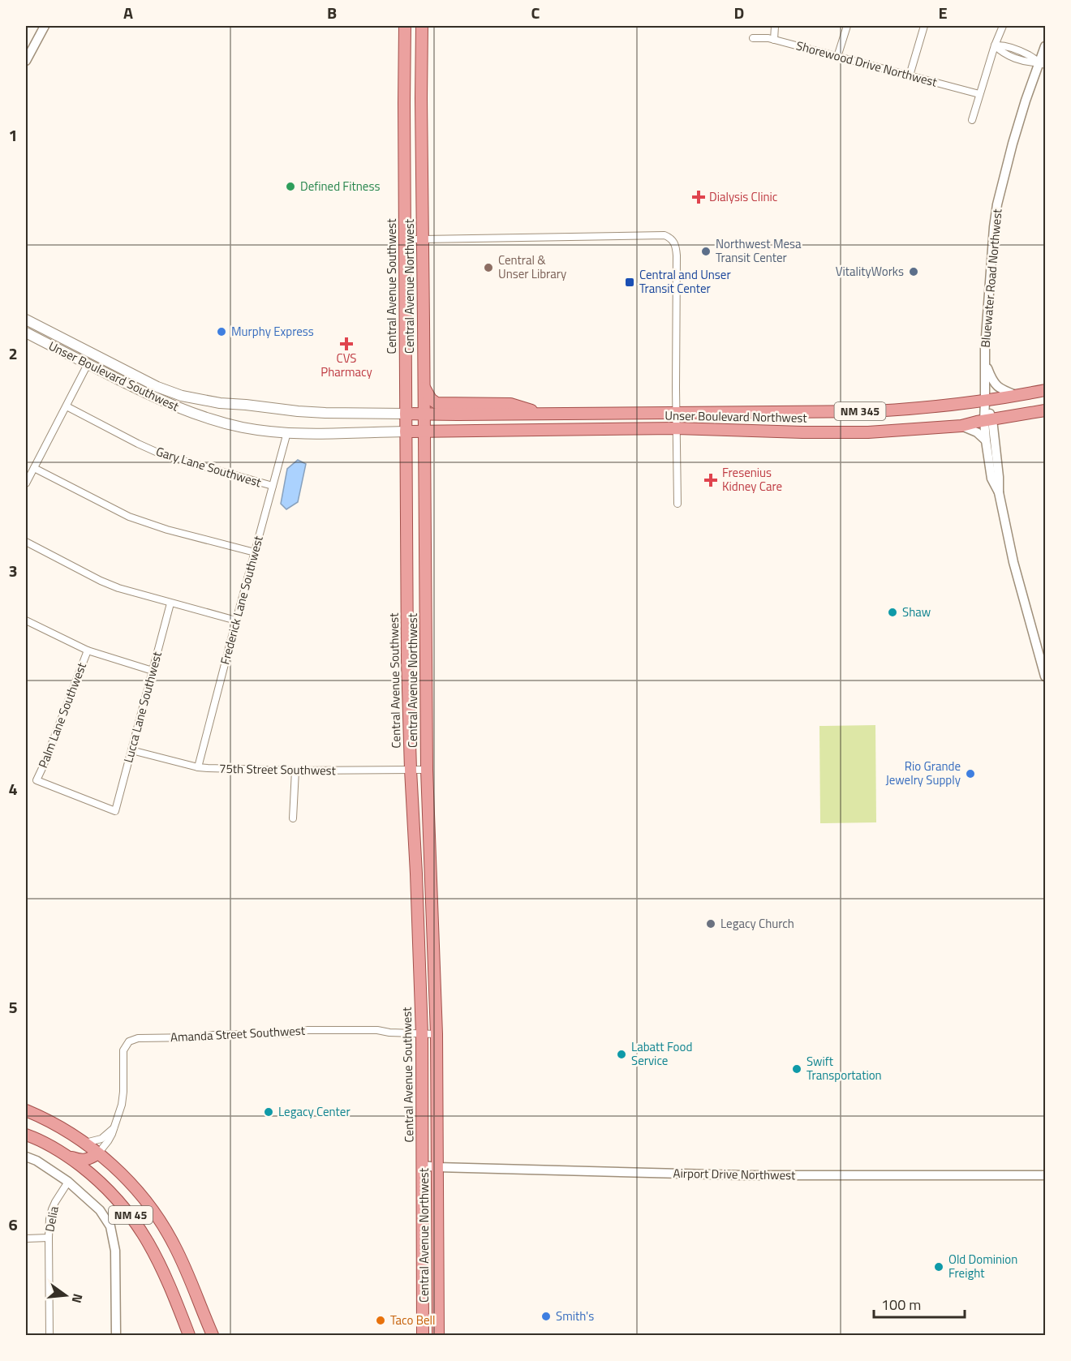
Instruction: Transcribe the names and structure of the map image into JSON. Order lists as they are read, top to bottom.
{
  "streets": {
    "main road": [
      "Central Avenue Southwest",
      "Central Avenue Northwest",
      "Unser Boulevard Southwest",
      "NM 345",
      "Unser Boulevard Northwest",
      "NM 45"
    ],
    "street": [
      "Shorewood Drive Northwest",
      "Bluewater Road Northwest",
      "Gary Lane Southwest",
      "Frederick Lane Southwest",
      "Lucca Lane Southwest",
      "Palm Lane Southwest",
      "75th Street Southwest",
      "Amanda Street Southwest",
      "Airport Drive Northwest",
      "Delia"
    ]
  },
  "crossings": [
    ["Bluewater Road Northwest", "Unser Boulevard Northwest"],
    ["Central Avenue Southwest", "Unser Boulevard Southwest"],
    ["Central Avenue Southwest", "NM 345"],
    ["Central Avenue Southwest", "75th Street Southwest"],
    ["Central Avenue Southwest", "Amanda Street Southwest"],
    ["Central Avenue Southwest", "Airport Drive Northwest"],
    ["Central Avenue Northwest", "NM 345"],
    ["Central Avenue Northwest", "Unser Boulevard Northwest"],
    ["Central Avenue Northwest", "75th Street Southwest"],
    ["Central Avenue Northwest", "Amanda Street Southwest"],
    ["Central Avenue Northwest", "Airport Drive Northwest"],
    ["Unser Boulevard Southwest", "NM 345"],
    ["Unser Boulevard Southwest", "Frederick Lane Southwest"],
    ["NM 345", "Unser Boulevard Northwest"],
    ["Gary Lane Southwest", "Frederick Lane Southwest"],
    ["Frederick Lane Southwest", "75th Street Southwest"],
    ["Lucca Lane Southwest", "Palm Lane Southwest"],
    ["Lucca Lane Southwest", "75th Street Southwest"],
    ["Amanda Street Southwest", "NM 45"]
  ],
  "places": {
    "other": [
      "Defined Fitness",
      "Northwest Mesa Transit Center",
      "Central & Unser Library",
      "VitalityWorks",
      "Murphy Express",
      "Shaw",
      "Rio Grande Jewelry Supply",
      "Legacy Church",
      "Labatt Food Service",
      "Swift Transportation",
      "Legacy Center",
      "Old Dominion Freight",
      "Smith's",
      "Taco Bell"
    ],
    "health": ["Dialysis Clinic", "CVS Pharmacy", "Fresenius Kidney Care"],
    "transit": ["Central and Unser Transit Center"]
  },
  "scale_bar": "100 m",
  "north": "right",
  "grid": {
    "columns": [
      "A",
      "B",
      "C",
      "D",
      "E"
    ],
    "rows": [
      "1",
      "2",
      "3",
      "4",
      "5",
      "6"
    ]
  }
}
